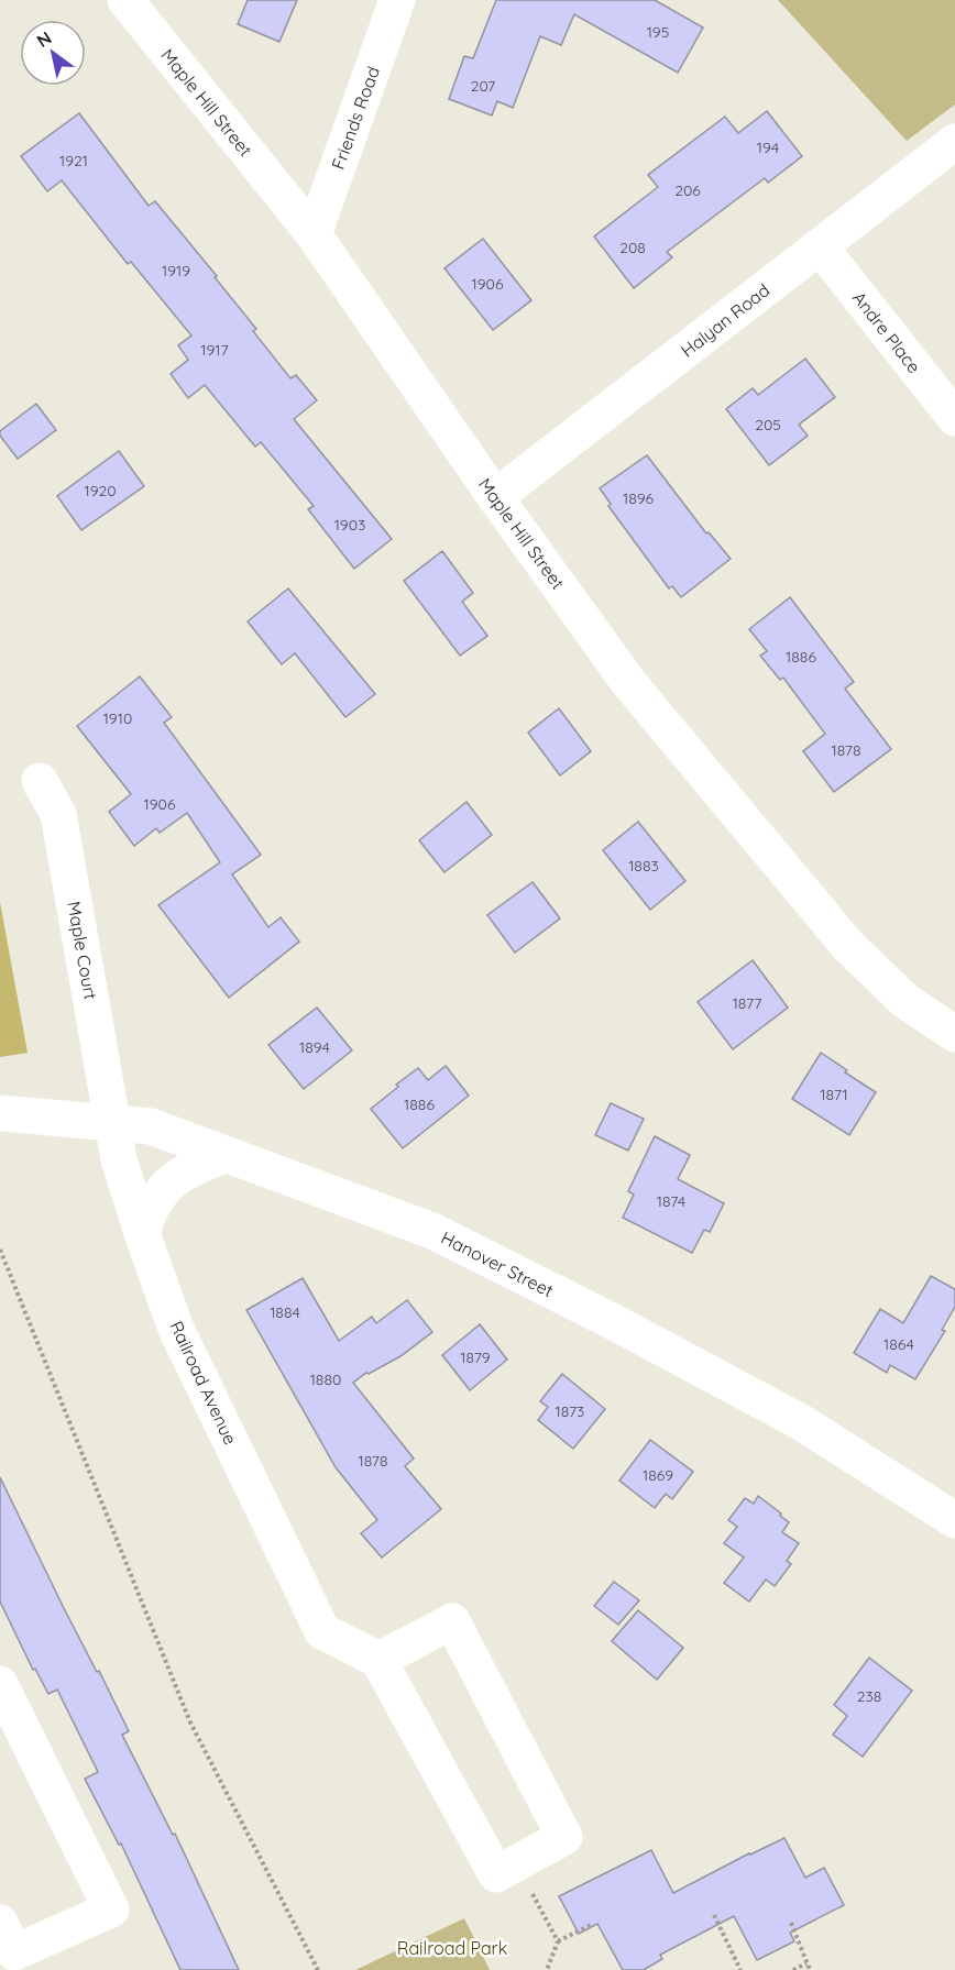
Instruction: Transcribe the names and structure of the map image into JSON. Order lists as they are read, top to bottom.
{
  "streets": {
    "street": [
      "Maple Hill Street",
      "Friends Road",
      "Halyan Road",
      "Andre Place",
      "Maple Court",
      "Hanover Street",
      "Railroad Avenue"
    ]
  },
  "crossings": [
    ["Maple Hill Street", "Friends Road"],
    ["Maple Hill Street", "Halyan Road"],
    ["Halyan Road", "Andre Place"],
    ["Maple Court", "Hanover Street"],
    ["Maple Court", "Railroad Avenue"],
    ["Hanover Street", "Railroad Avenue"]
  ],
  "parks": ["Railroad Park"],
  "house_numbers": [
    "195",
    "207",
    "194",
    "1921",
    "206",
    "208",
    "1919",
    "1906",
    "1917",
    "205",
    "1920",
    "1896",
    "1903",
    "1886",
    "1910",
    "1878",
    "1906",
    "1883",
    "1877",
    "1894",
    "1871",
    "1886",
    "1874",
    "1884",
    "1864",
    "1879",
    "1880",
    "1873",
    "1878",
    "1869",
    "238"
  ],
  "north": "top left"
}
